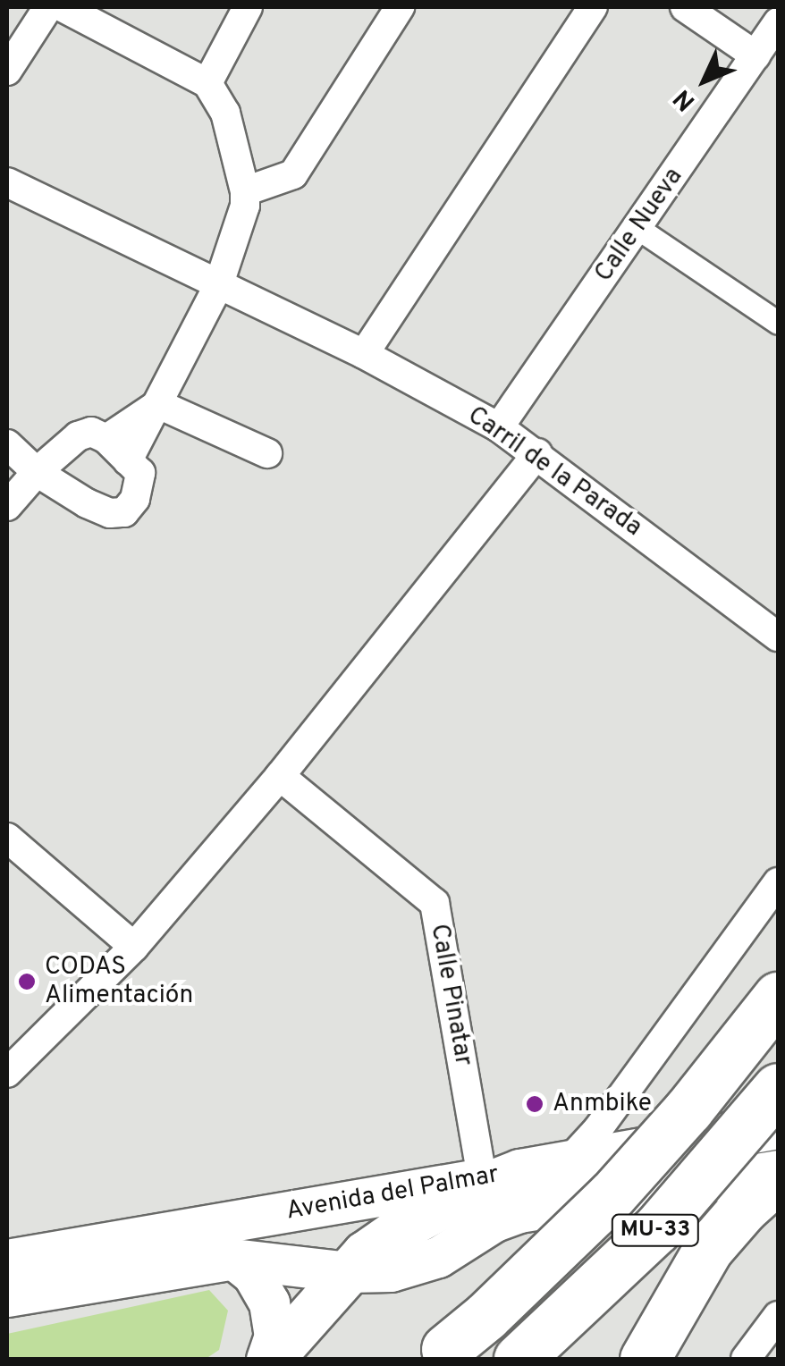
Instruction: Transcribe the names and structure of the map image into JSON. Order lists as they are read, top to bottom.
{
  "streets": {
    "highway": ["MU-33"],
    "main road": ["Avenida del Palmar"],
    "street": ["Calle Nueva", "Carril de la Parada", "Calle Pinatar"]
  },
  "crossings": [
    ["Calle Nueva", "Carril de la Parada"],
    ["Calle Pinatar", "Avenida del Palmar"]
  ],
  "places": ["CODAS Alimentación", "Anmbike"],
  "north": "bottom left"
}
